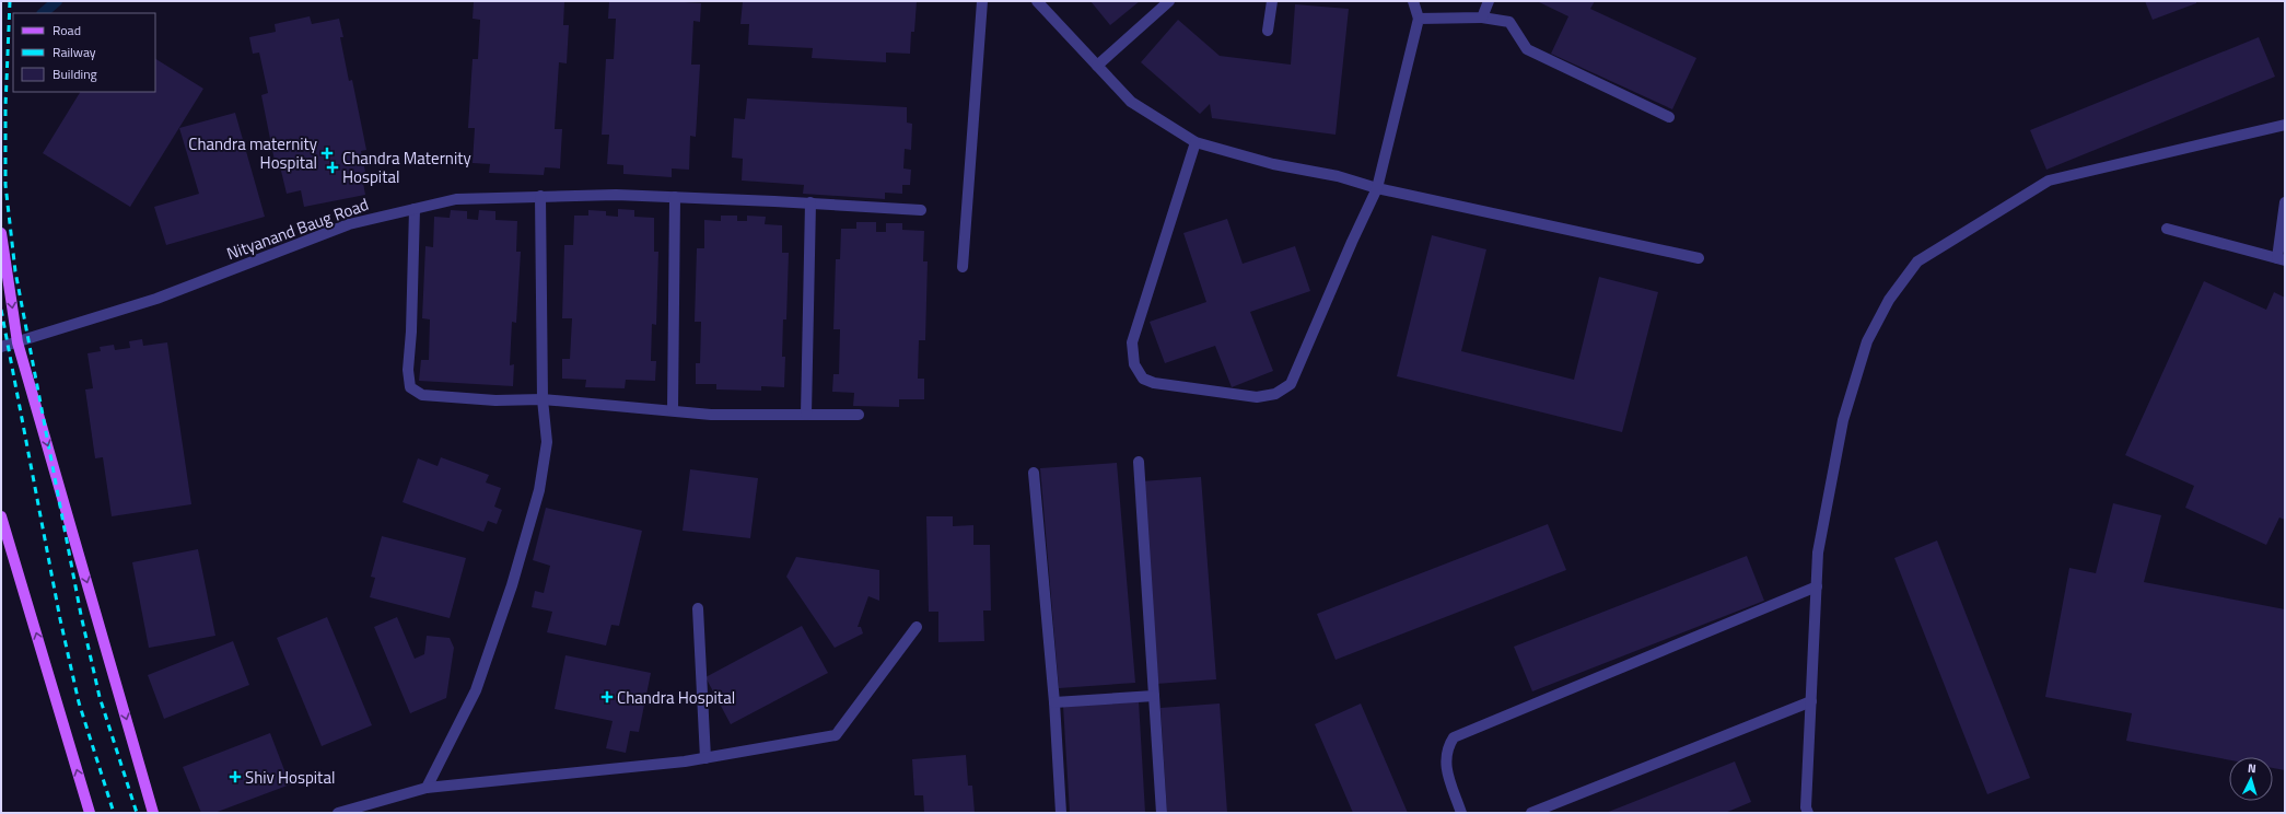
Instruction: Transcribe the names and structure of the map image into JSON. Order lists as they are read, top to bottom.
{
  "streets": {
    "street": ["Nityanand Baug Road"]
  },
  "places": {
    "health": [
      "Chandra maternity Hospital",
      "Chandra Maternity Hospital",
      "Chandra Hospital",
      "Shiv Hospital"
    ]
  },
  "legend": ["Road", "Railway", "Building"],
  "north": "top"
}
